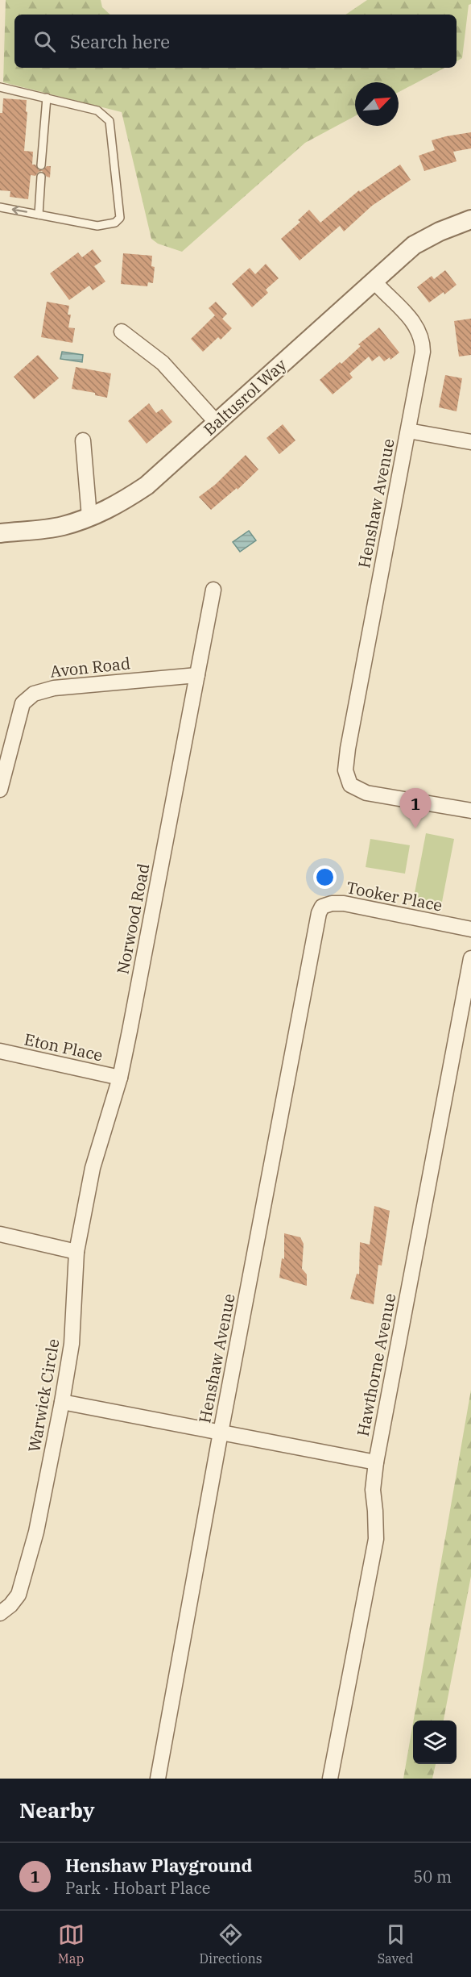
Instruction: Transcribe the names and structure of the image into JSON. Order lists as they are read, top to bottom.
{
  "streets": {
    "street": [
      "Baltusrol Way",
      "Henshaw Avenue",
      "Avon Road",
      "Tooker Place",
      "Norwood Road",
      "Eton Place",
      "Hawthorne Avenue",
      "Warwick Circle"
    ]
  },
  "crossings": [
    ["Baltusrol Way", "Henshaw Avenue"],
    ["Henshaw Avenue", "Tooker Place"],
    ["Avon Road", "Norwood Road"],
    ["Norwood Road", "Eton Place"],
    ["Norwood Road", "Warwick Circle"]
  ],
  "north": "top right",
  "page": {
    "search": "Search here",
    "pins": "1",
    "heading": "Nearby",
    "list": [
      {
        "mark": "1",
        "name": "Henshaw Playground",
        "note": "Park · Hobart Place",
        "value": "50 m"
      }
    ],
    "nav": ["Map", "Directions", "Saved"]
  }
}
